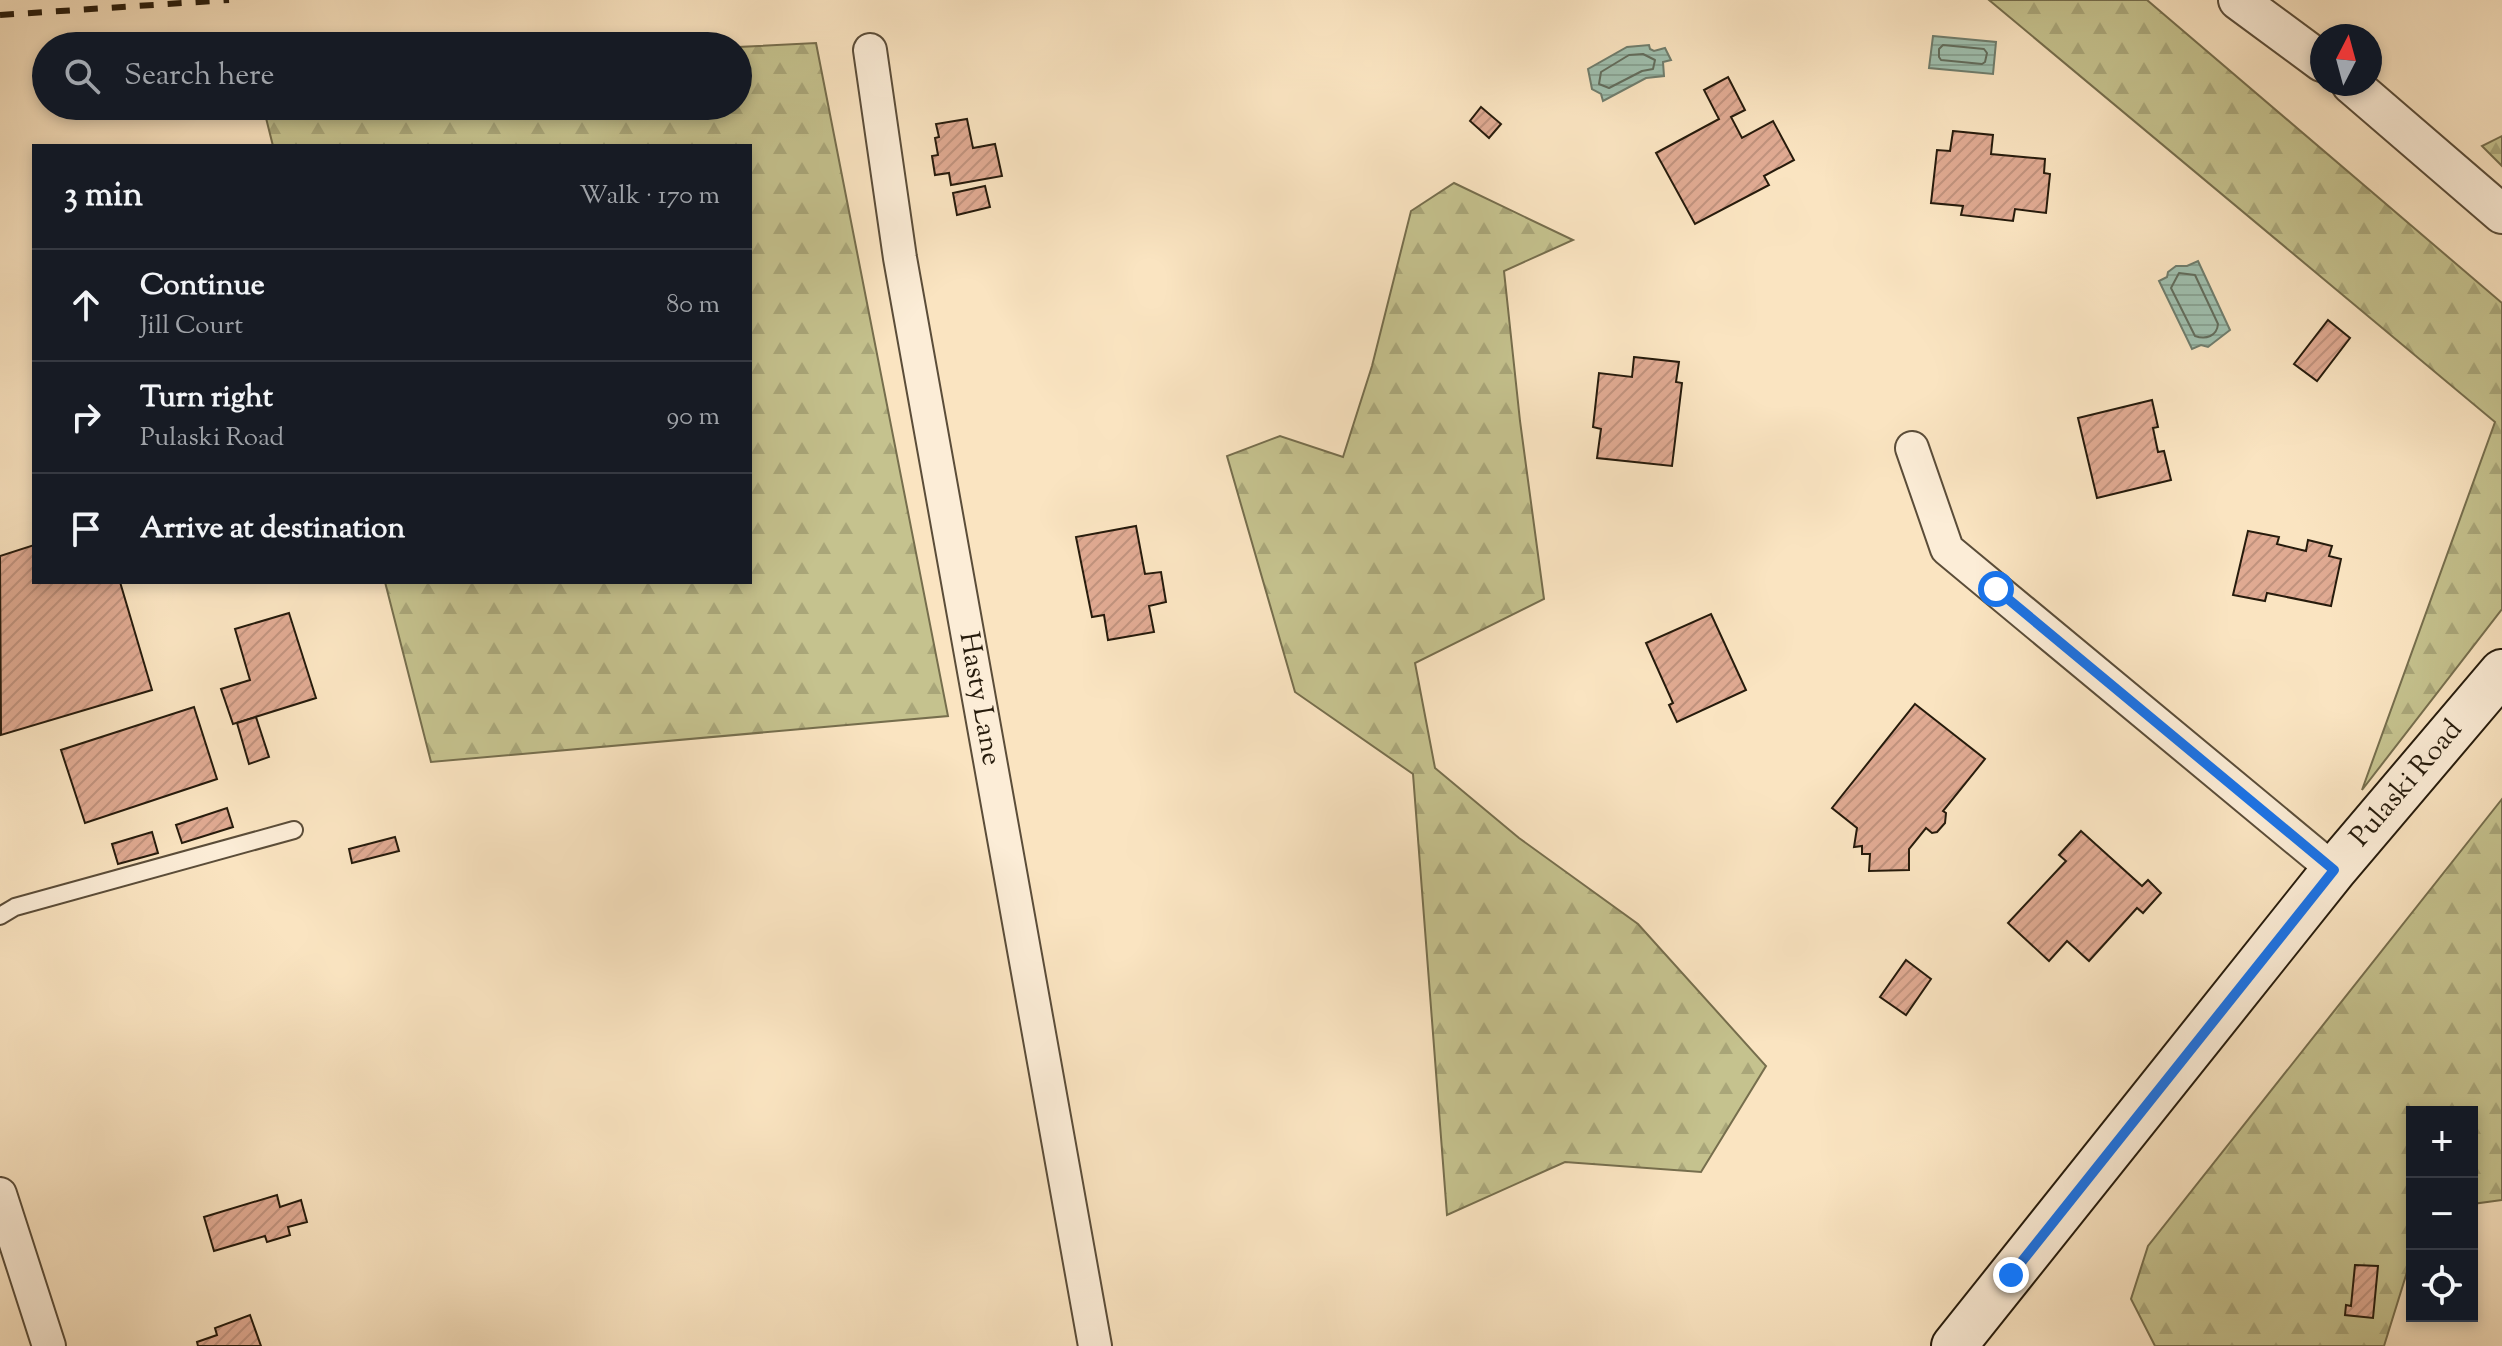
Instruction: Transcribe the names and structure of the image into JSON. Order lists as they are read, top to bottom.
{
  "streets": {
    "main road": ["Pulaski Road"],
    "street": ["Hasty Lane"]
  },
  "north": "top",
  "page": {
    "search": "Search here",
    "heading": ["3 min", "Walk · 170 m"],
    "list": [
      ["Continue", "Jill Court", "80 m"],
      ["Turn right", "Pulaski Road", "90 m"],
      "Arrive at destination"
    ],
    "map_buttons": ["+", "−"]
  }
}
